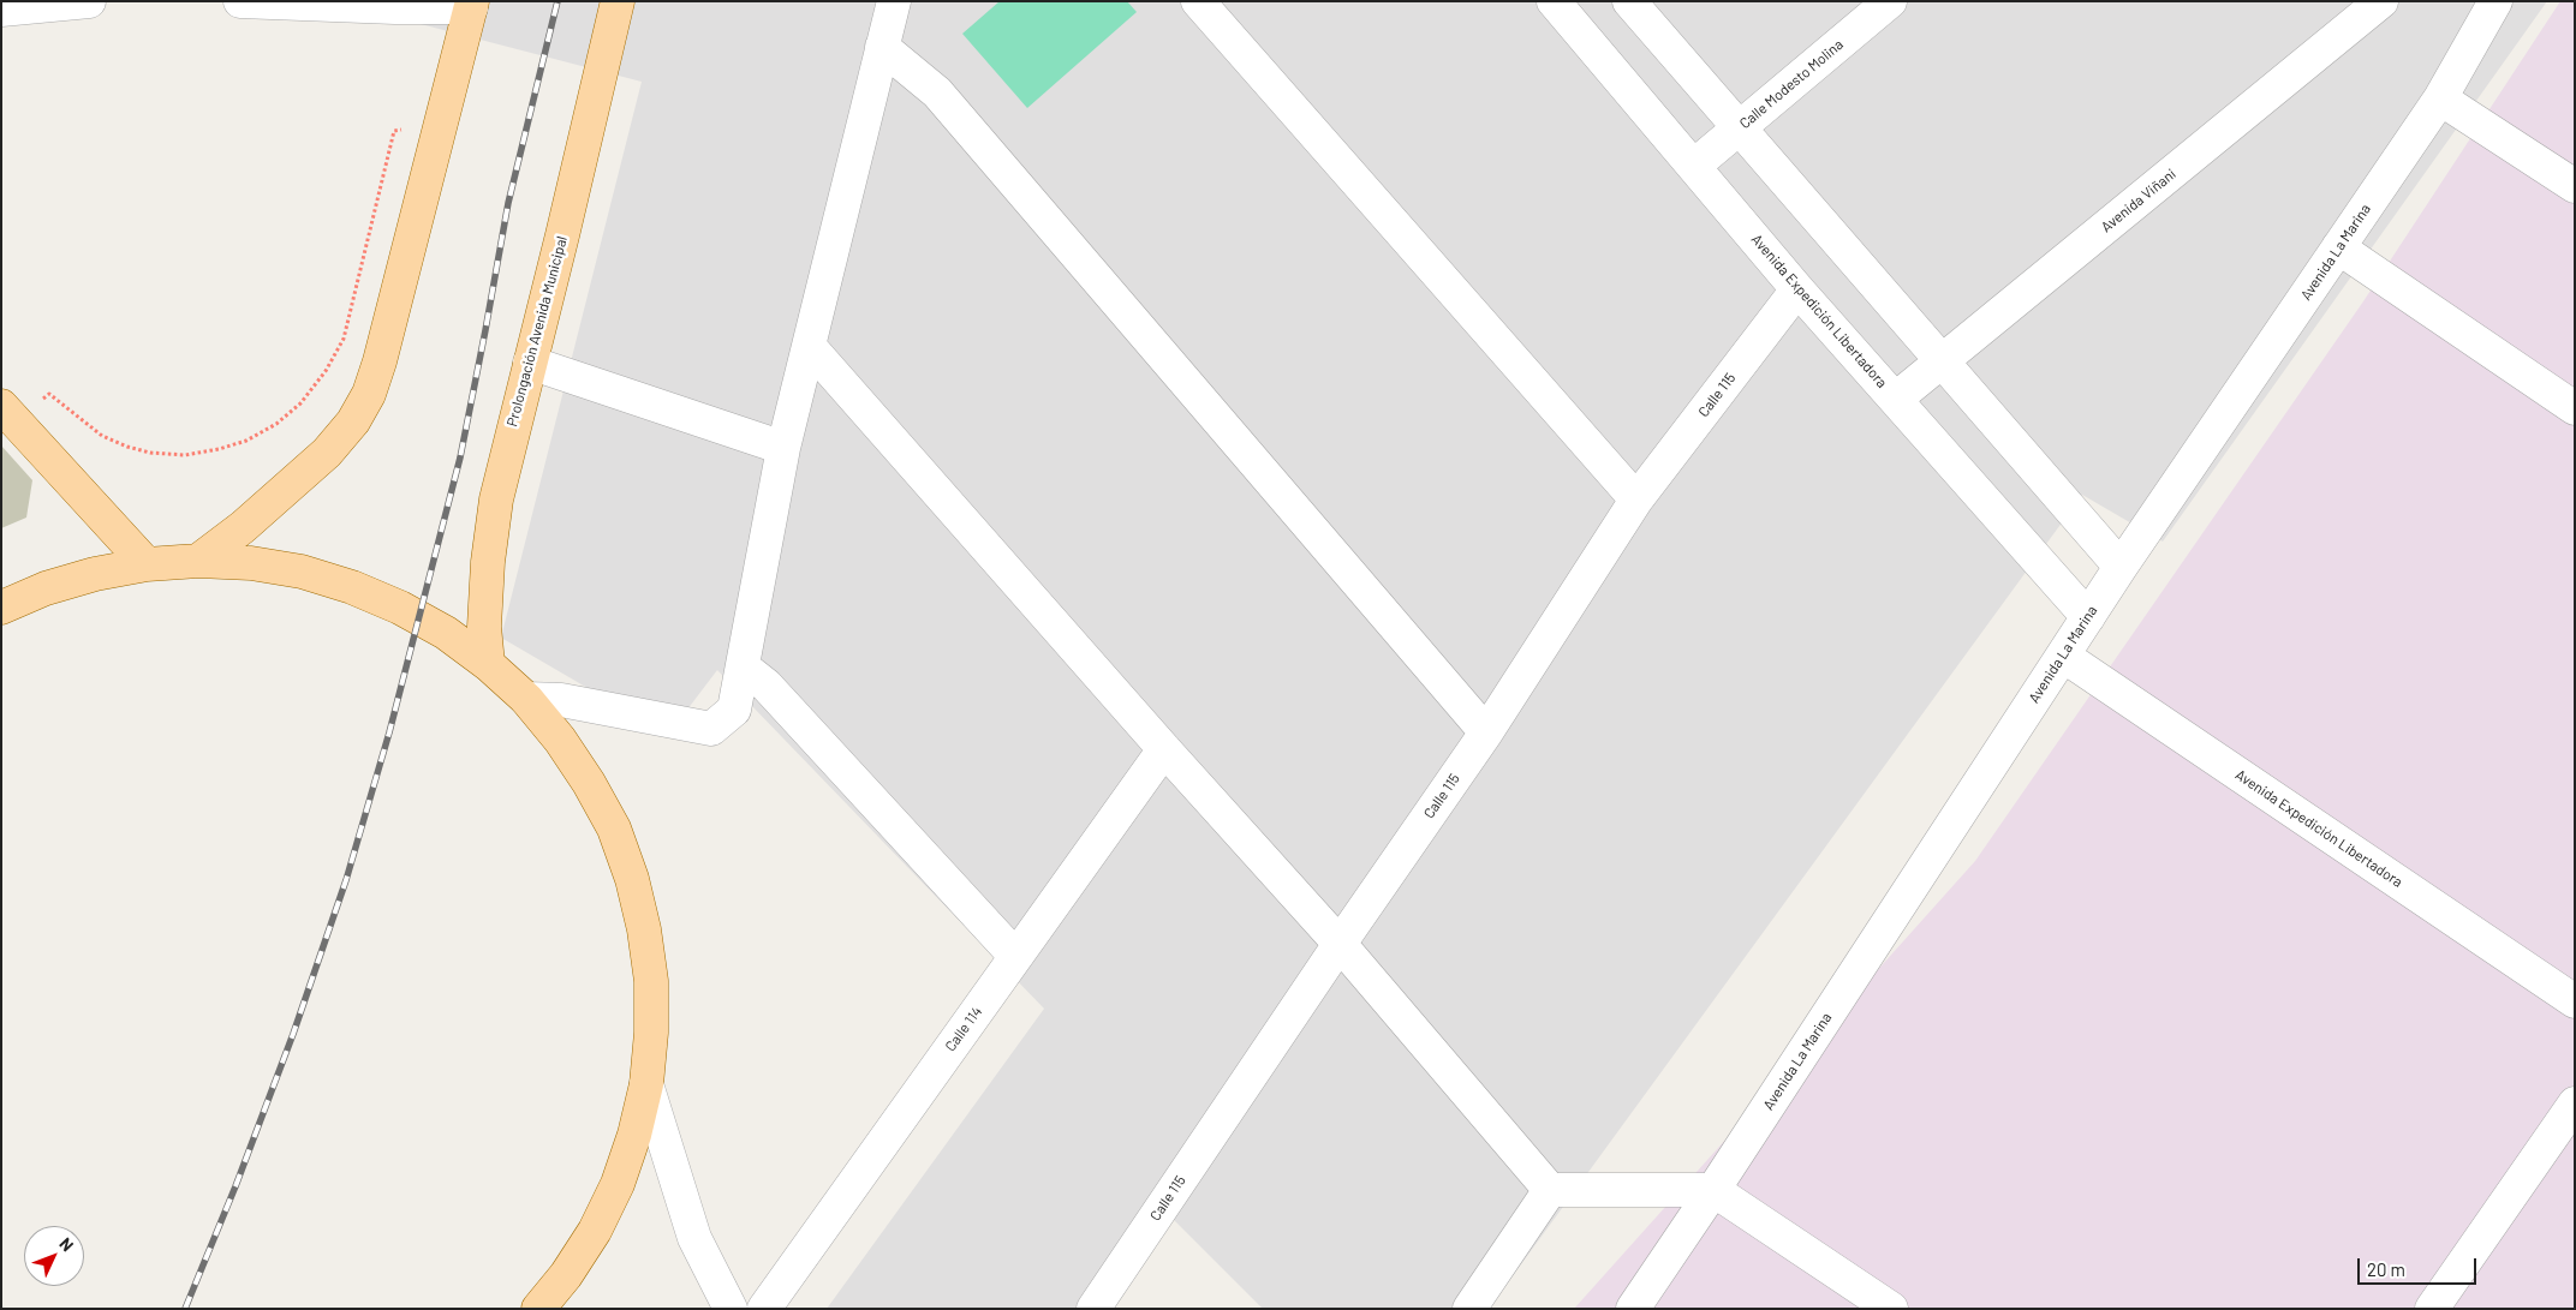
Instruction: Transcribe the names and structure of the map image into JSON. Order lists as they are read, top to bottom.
{
  "streets": {
    "main road": ["Prolongación Avenida Municipal"],
    "street": [
      "Calle Modesto Molina",
      "Avenida Viñani",
      "Avenida La Marina",
      "Avenida Expedición Libertadora",
      "Calle 115",
      "Calle 114"
    ]
  },
  "crossings": [
    ["Calle Modesto Molina", "Avenida Expedición Libertadora"],
    ["Avenida Viñani", "Avenida Expedición Libertadora"],
    ["Avenida La Marina", "Avenida Expedición Libertadora"],
    ["Avenida Expedición Libertadora", "Calle 115"]
  ],
  "scale_bar": "20 m",
  "north": "top right"
}
